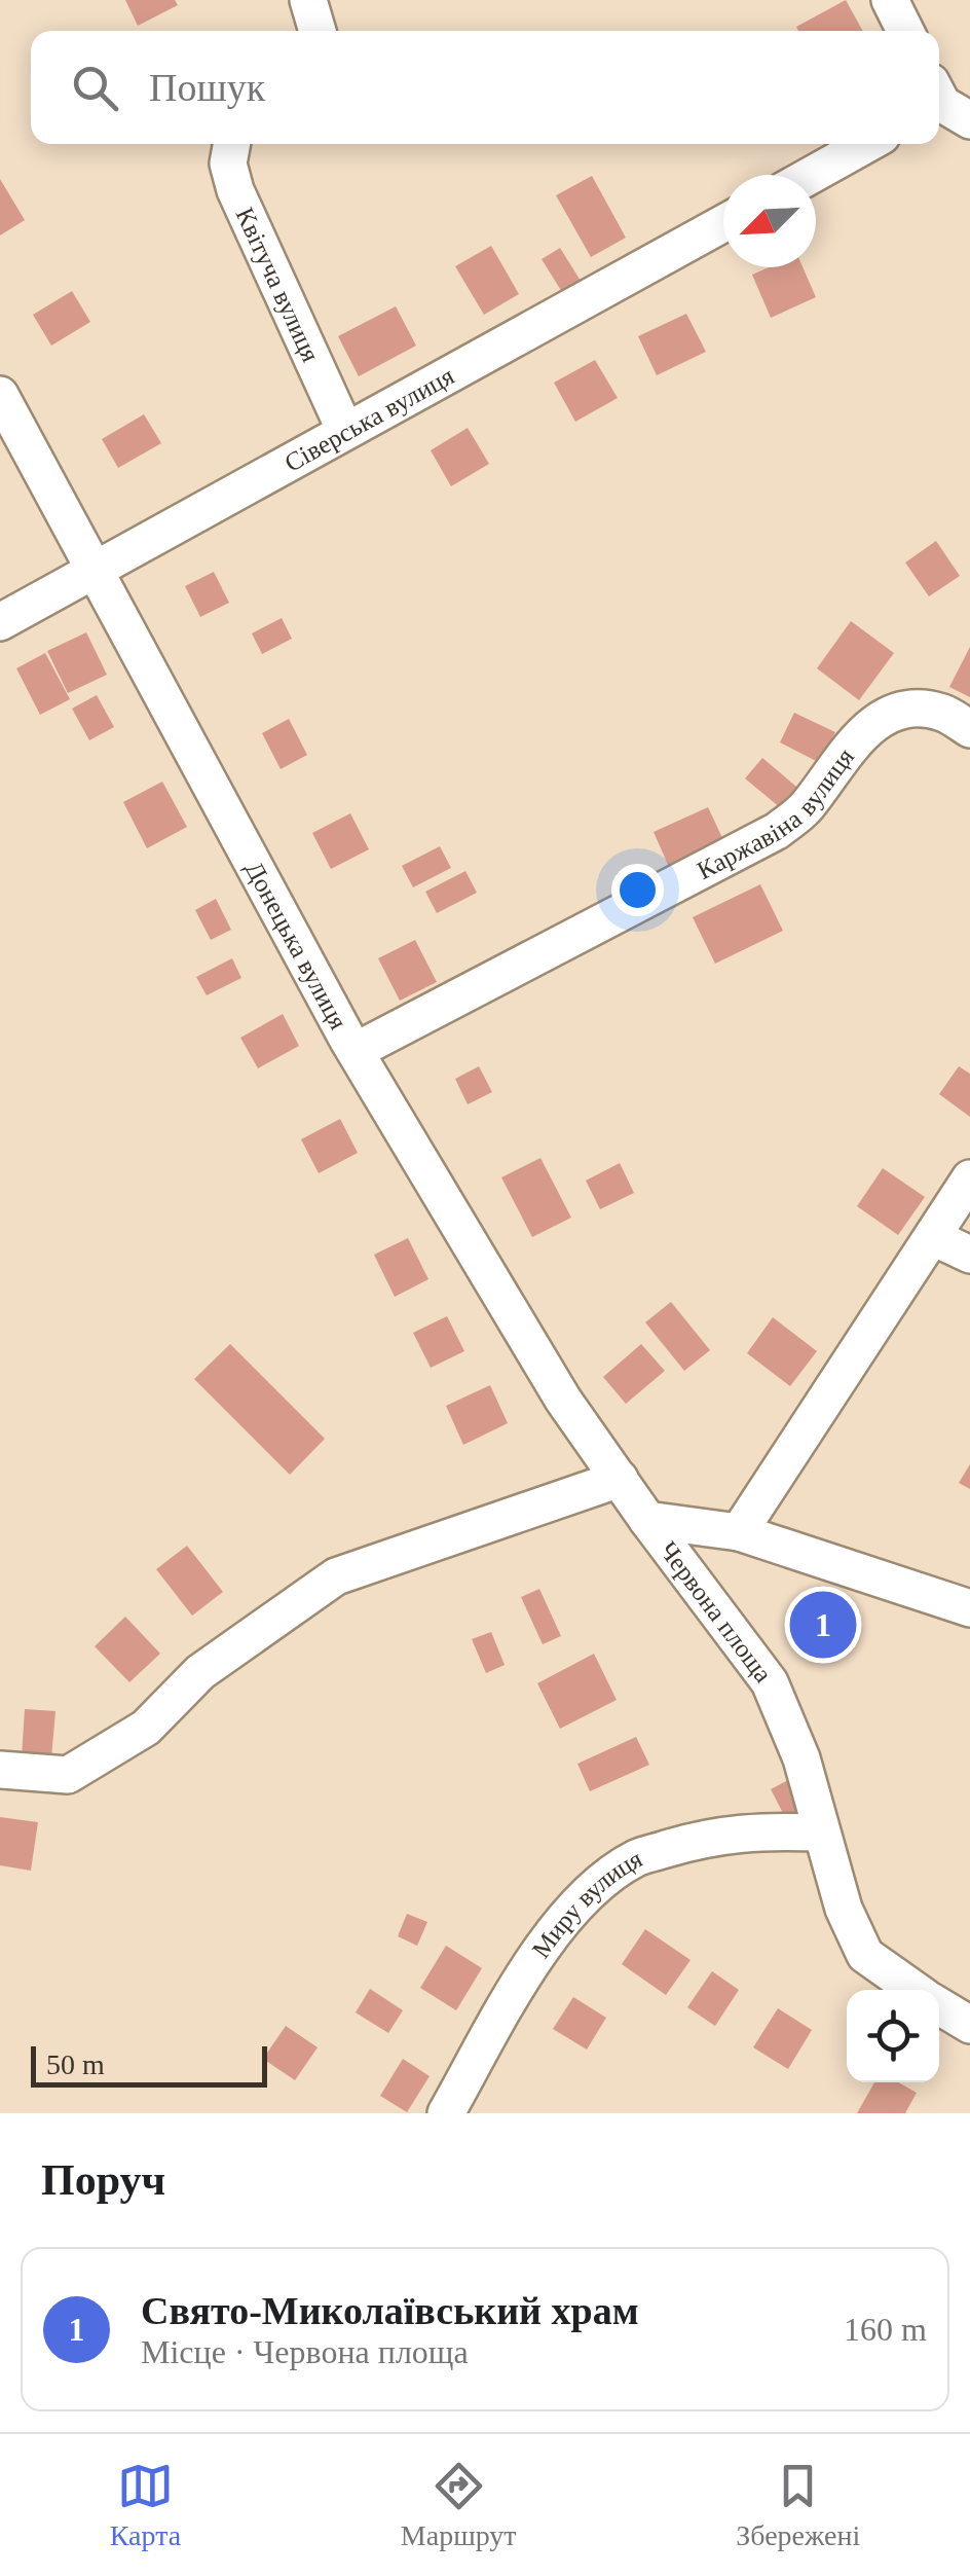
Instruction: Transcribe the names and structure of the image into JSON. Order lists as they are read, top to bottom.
{
  "streets": {
    "street": [
      "Квітуча вулиця",
      "Сіверська вулиця",
      "Каржавіна вулиця",
      "Донецька вулиця",
      "Червона площа",
      "Миру вулиця"
    ]
  },
  "crossings": [
    ["Квітуча вулиця", "Сіверська вулиця"],
    ["Сіверська вулиця", "Донецька вулиця"],
    ["Каржавіна вулиця", "Донецька вулиця"],
    ["Донецька вулиця", "Червона площа"],
    ["Червона площа", "Миру вулиця"]
  ],
  "scale_bar": "50 m",
  "north": "bottom left",
  "page": {
    "search": "Пошук",
    "pins": "1",
    "scale": "50 m",
    "heading": "Поруч",
    "list": [
      {
        "mark": "1",
        "name": "Свято-Миколаївський храм",
        "note": "Місце · Червона площа",
        "value": "160 m"
      }
    ],
    "nav": ["Карта", "Маршрут", "Збережені"]
  }
}
